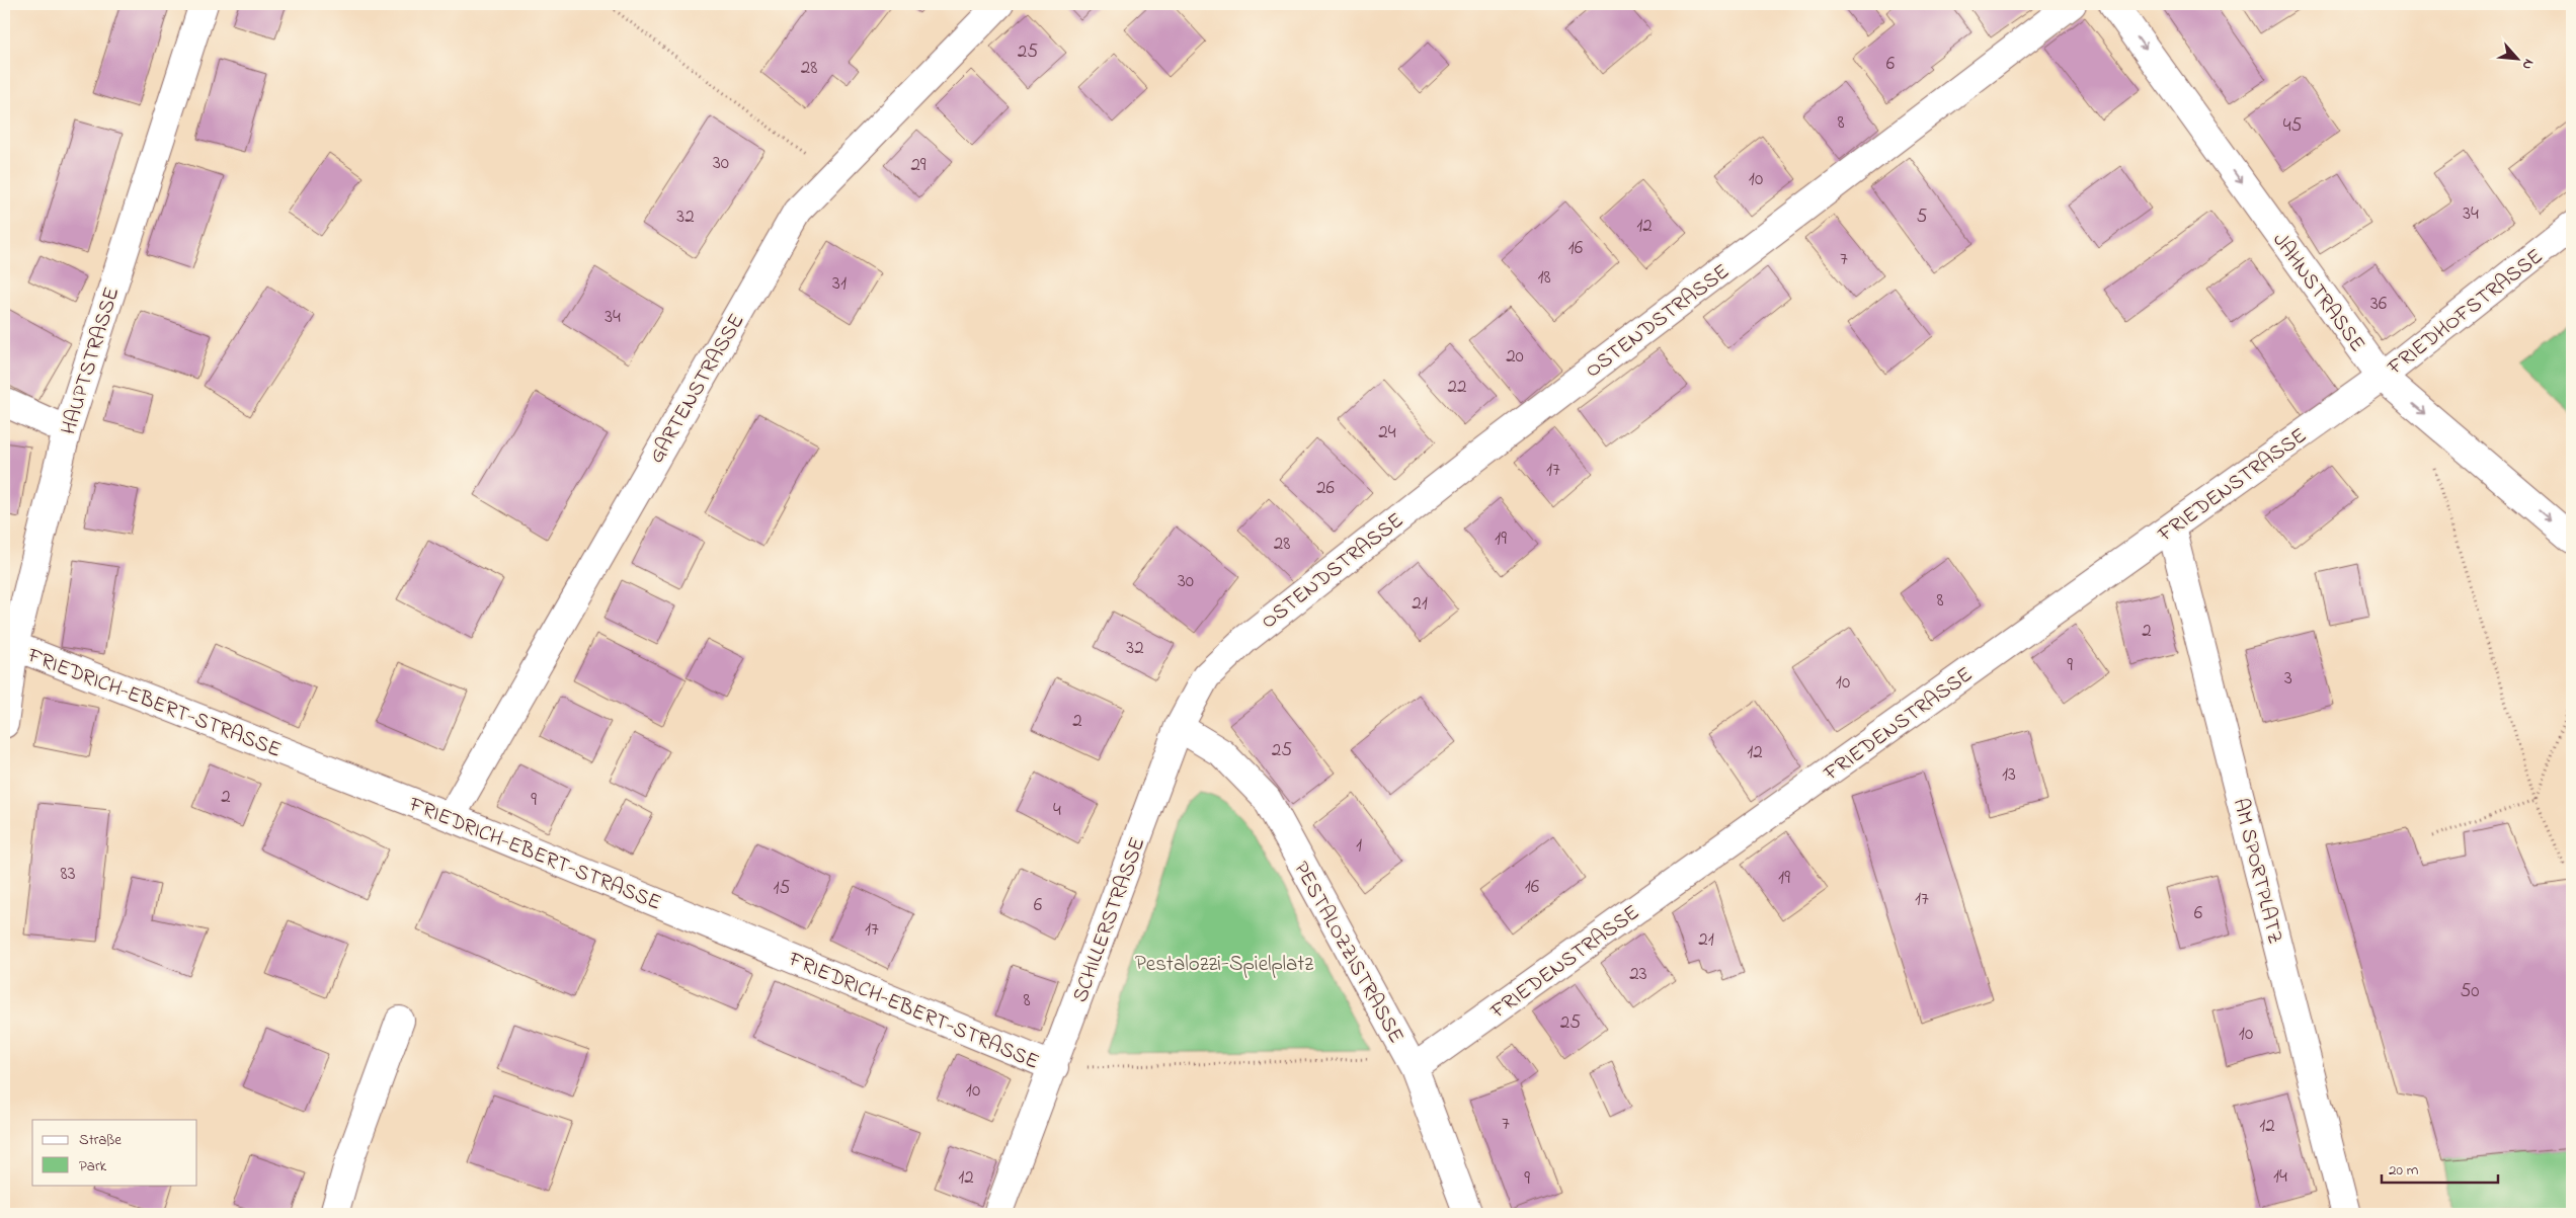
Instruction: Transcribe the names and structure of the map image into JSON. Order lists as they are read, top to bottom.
{
  "streets": {
    "street": [
      "JAHNSTRASSE",
      "FRIEDHOFSTRASSE",
      "OSTENDSTRASSE",
      "HAUPTSTRASSE",
      "GARTENSTRASSE",
      "FRIEDENSTRASSE",
      "FRIEDRICH-EBERT-STRASSE",
      "AM SPORTPLATZ",
      "SCHILLERSTRASSE",
      "PESTALOZZISTRASSE"
    ]
  },
  "crossings": [
    ["JAHNSTRASSE", "FRIEDHOFSTRASSE"],
    ["JAHNSTRASSE", "FRIEDENSTRASSE"],
    ["FRIEDHOFSTRASSE", "FRIEDENSTRASSE"],
    ["OSTENDSTRASSE", "SCHILLERSTRASSE"],
    ["HAUPTSTRASSE", "FRIEDRICH-EBERT-STRASSE"],
    ["GARTENSTRASSE", "FRIEDRICH-EBERT-STRASSE"],
    ["FRIEDENSTRASSE", "AM SPORTPLATZ"],
    ["FRIEDENSTRASSE", "PESTALOZZISTRASSE"],
    ["FRIEDRICH-EBERT-STRASSE", "SCHILLERSTRASSE"],
    ["SCHILLERSTRASSE", "PESTALOZZISTRASSE"]
  ],
  "one_way": ["JAHNSTRASSE"],
  "parks": ["Pestalozzi-Spielplatz"],
  "house_numbers": [
    "25",
    "6",
    "28",
    "8",
    "45",
    "30",
    "29",
    "10",
    "34",
    "32",
    "5",
    "12",
    "16",
    "7",
    "18",
    "31",
    "36",
    "34",
    "20",
    "22",
    "24",
    "17",
    "26",
    "19",
    "28",
    "30",
    "8",
    "21",
    "2",
    "32",
    "9",
    "3",
    "10",
    "2",
    "25",
    "12",
    "13",
    "2",
    "9",
    "4",
    "1",
    "83",
    "19",
    "16",
    "15",
    "17",
    "6",
    "6",
    "17",
    "21",
    "23",
    "50",
    "8",
    "25",
    "10",
    "10",
    "7",
    "12",
    "14",
    "12",
    "9"
  ],
  "legend": ["Straße", "Park"],
  "scale_bar": "20 m",
  "north": "bottom right"
}
